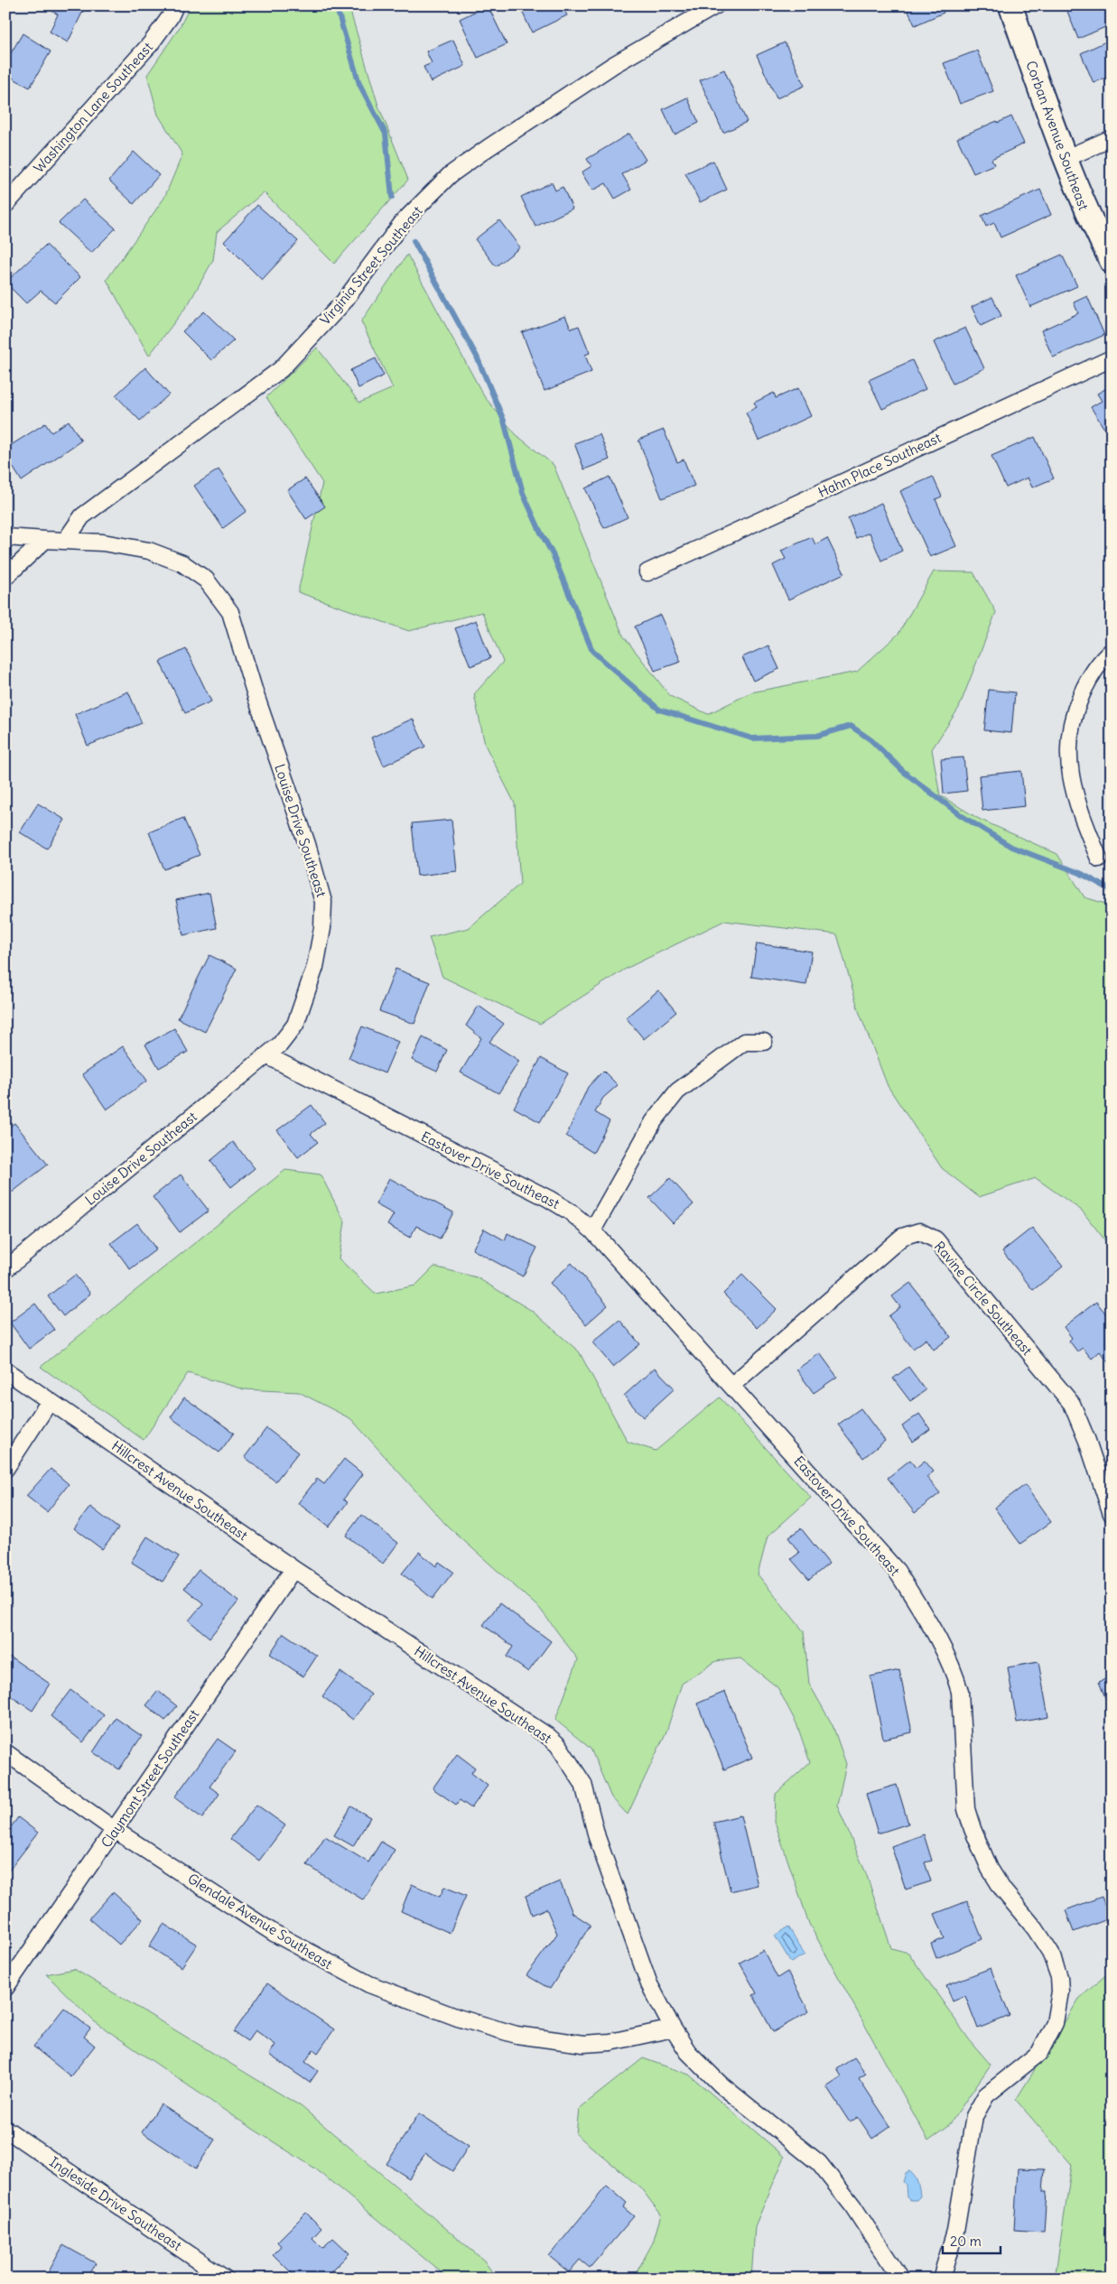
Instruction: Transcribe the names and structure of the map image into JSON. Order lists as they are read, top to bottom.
{
  "streets": {
    "main road": ["Corban Avenue Southeast"],
    "street": [
      "Washington Lane Southeast",
      "Virginia Street Southeast",
      "Hahn Place Southeast",
      "Louise Drive Southeast",
      "Eastover Drive Southeast",
      "Ravine Circle Southeast",
      "Hillcrest Avenue Southeast",
      "Claymont Street Southeast",
      "Glendale Avenue Southeast",
      "Ingleside Drive Southeast"
    ]
  },
  "crossings": [
    ["Virginia Street Southeast", "Louise Drive Southeast"],
    ["Louise Drive Southeast", "Eastover Drive Southeast"],
    ["Eastover Drive Southeast", "Ravine Circle Southeast"],
    ["Hillcrest Avenue Southeast", "Claymont Street Southeast"],
    ["Hillcrest Avenue Southeast", "Glendale Avenue Southeast"],
    ["Claymont Street Southeast", "Glendale Avenue Southeast"]
  ],
  "scale_bar": "20 m"
}
